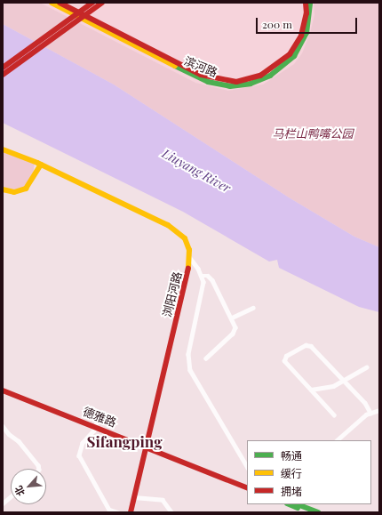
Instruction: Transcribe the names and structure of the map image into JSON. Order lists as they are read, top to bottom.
{
  "streets": {
    "main road": ["滨河路", "浏阳河路", "德雅路"]
  },
  "districts": ["Sifangping"],
  "water": ["Liuyang River"],
  "parks": ["马栏山鸭嘴公园"],
  "legend": ["畅通", "缓行", "拥堵"],
  "scale_bar": "200 m",
  "north": "bottom left"
}
